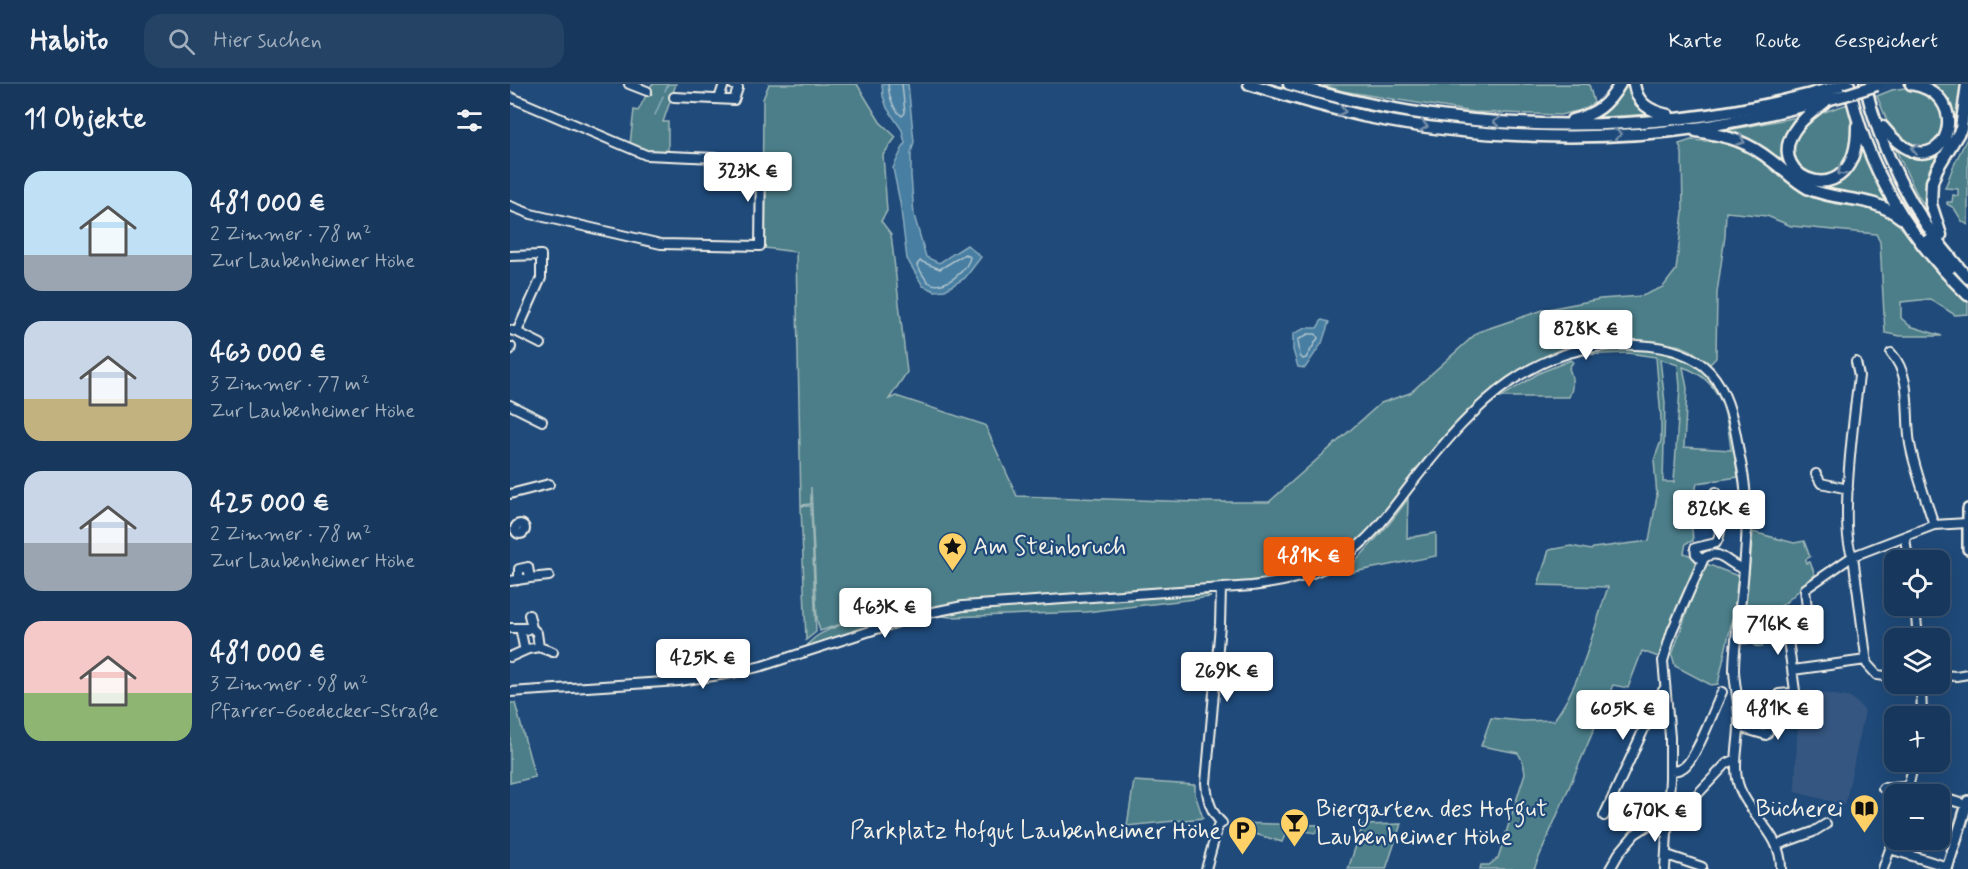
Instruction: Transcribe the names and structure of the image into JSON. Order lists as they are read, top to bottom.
{
  "places": {
    "place": ["Am Steinbruch"],
    "library": ["Bücherei"],
    "bar": ["Biergarten des Hofgut Laubenheimer Höhe"],
    "parking": ["Parkplatz Hofgut Laubenheimer Höhe"]
  },
  "page": {
    "header": "Habito",
    "search": "Hier suchen",
    "nav": ["Karte", "Route", "Gespeichert"],
    "heading": "11 Objekte",
    "price": [
      "323K €",
      "828K €",
      "826K €",
      "481K €",
      "463K €",
      "716K €",
      "425K €",
      "269K €",
      "605K €",
      "481K €",
      "670K €"
    ],
    "list": [
      {
        "name": "481 000 €",
        "note": "2 Zimmer · 78 m² · Zur Laubenheimer Höhe"
      },
      {
        "name": "463 000 €",
        "note": "3 Zimmer · 77 m² · Zur Laubenheimer Höhe"
      },
      {
        "name": "425 000 €",
        "note": "2 Zimmer · 78 m² · Zur Laubenheimer Höhe"
      },
      {
        "name": "481 000 €",
        "note": "3 Zimmer · 98 m² · Pfarrer-Goedecker-Straße"
      }
    ],
    "map_buttons": ["+", "−"]
  }
}
